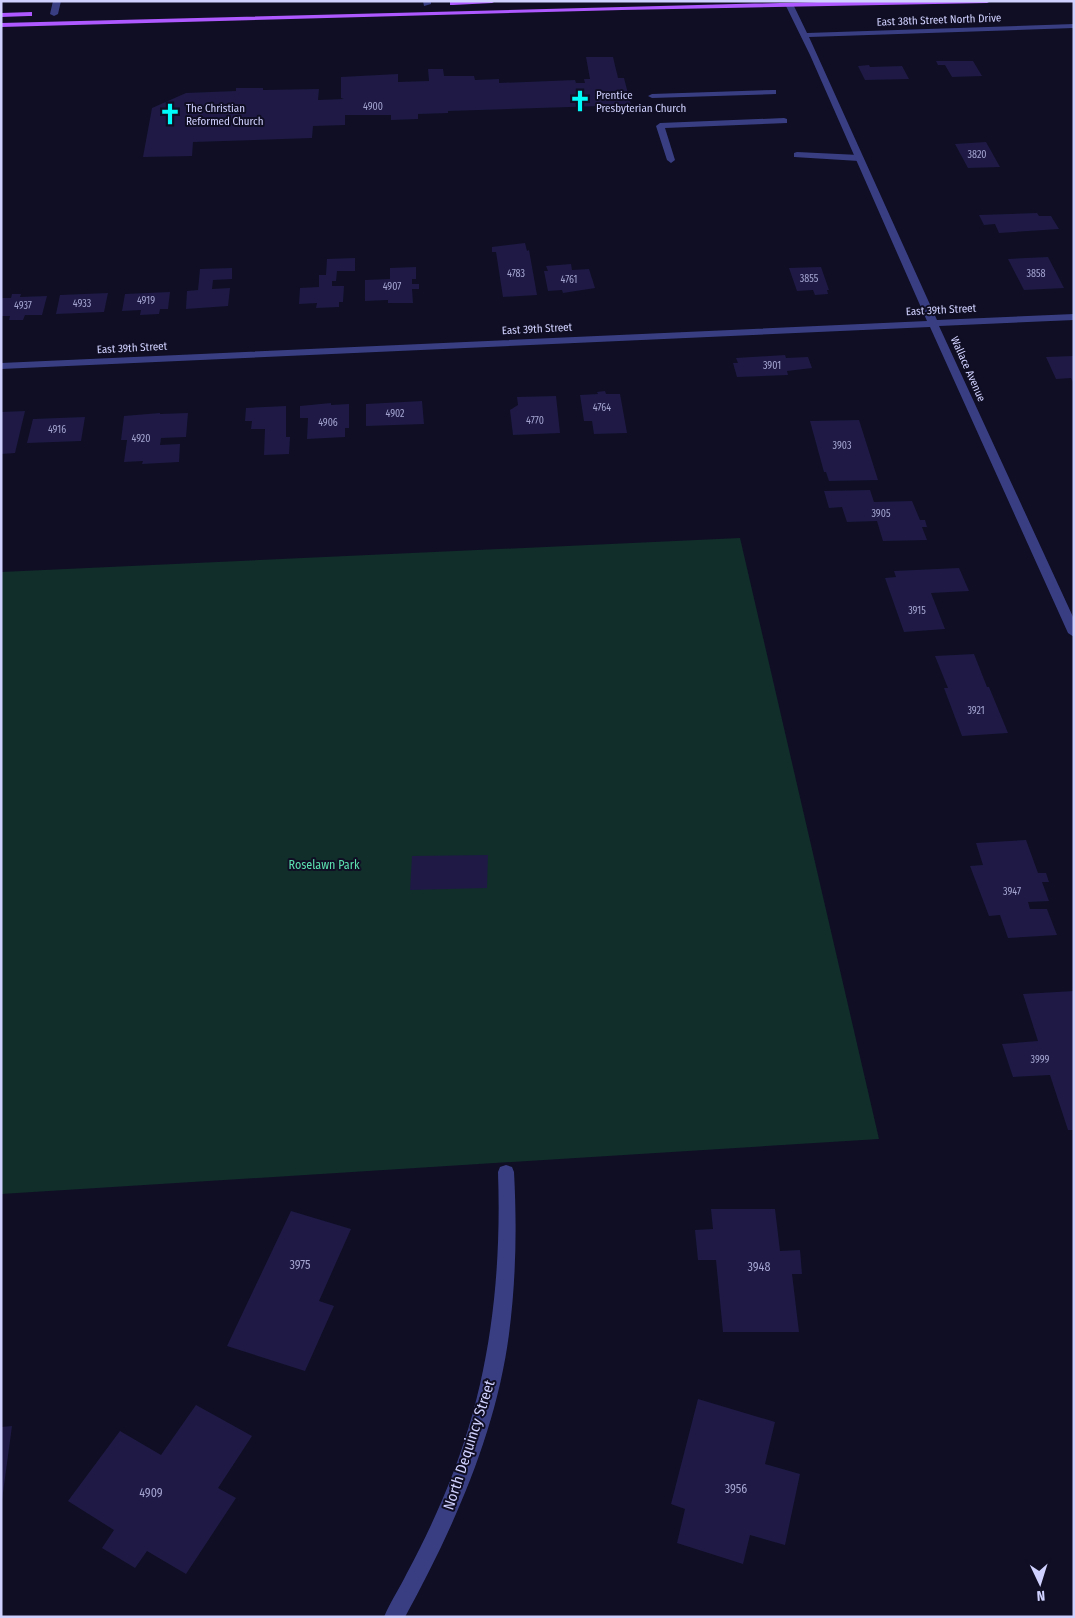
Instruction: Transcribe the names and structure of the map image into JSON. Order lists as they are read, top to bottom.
{
  "streets": {
    "street": [
      "East 38th Street North Drive",
      "East 39th Street",
      "Wallace Avenue",
      "North Dequincy Street"
    ]
  },
  "crossings": [
    ["East 38th Street North Drive", "Wallace Avenue"],
    ["East 39th Street", "Wallace Avenue"]
  ],
  "parks": ["Roselawn Park"],
  "places": {
    "church": ["Prentice Presbyterian Church", "The Christian Reformed Church"]
  },
  "house_numbers": [
    "4900",
    "3820",
    "4783",
    "3858",
    "3855",
    "4761",
    "4907",
    "4919",
    "4933",
    "4937",
    "3901",
    "4764",
    "4902",
    "4770",
    "4906",
    "4916",
    "4920",
    "3903",
    "3905",
    "3915",
    "3921",
    "3947",
    "3999",
    "3975",
    "3948",
    "3956",
    "4909"
  ],
  "north": "bottom"
}
